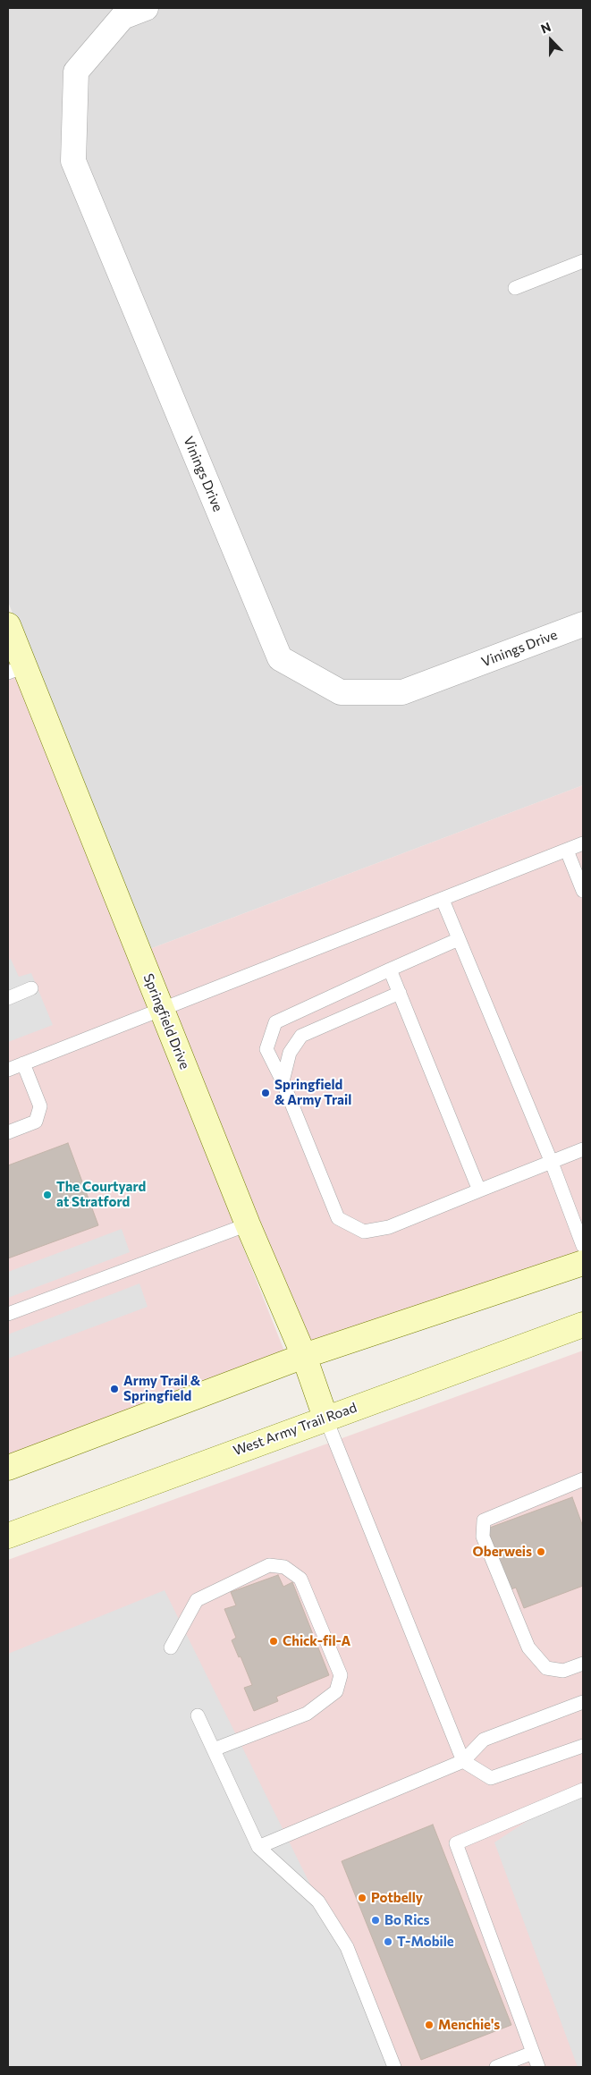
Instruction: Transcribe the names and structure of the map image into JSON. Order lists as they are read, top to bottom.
{
  "streets": {
    "main road": ["Springfield Drive", "West Army Trail Road"],
    "street": ["Vinings Drive"]
  },
  "crossings": [
    ["Springfield Drive", "West Army Trail Road"]
  ],
  "places": [
    "Springfield & Army Trail",
    "The Courtyard at Stratford",
    "Army Trail & Springfield",
    "Oberweis",
    "Chick-fil-A",
    "Potbelly",
    "Bo Rics",
    "T-Mobile",
    "Menchie's"
  ],
  "north": "top"
}
